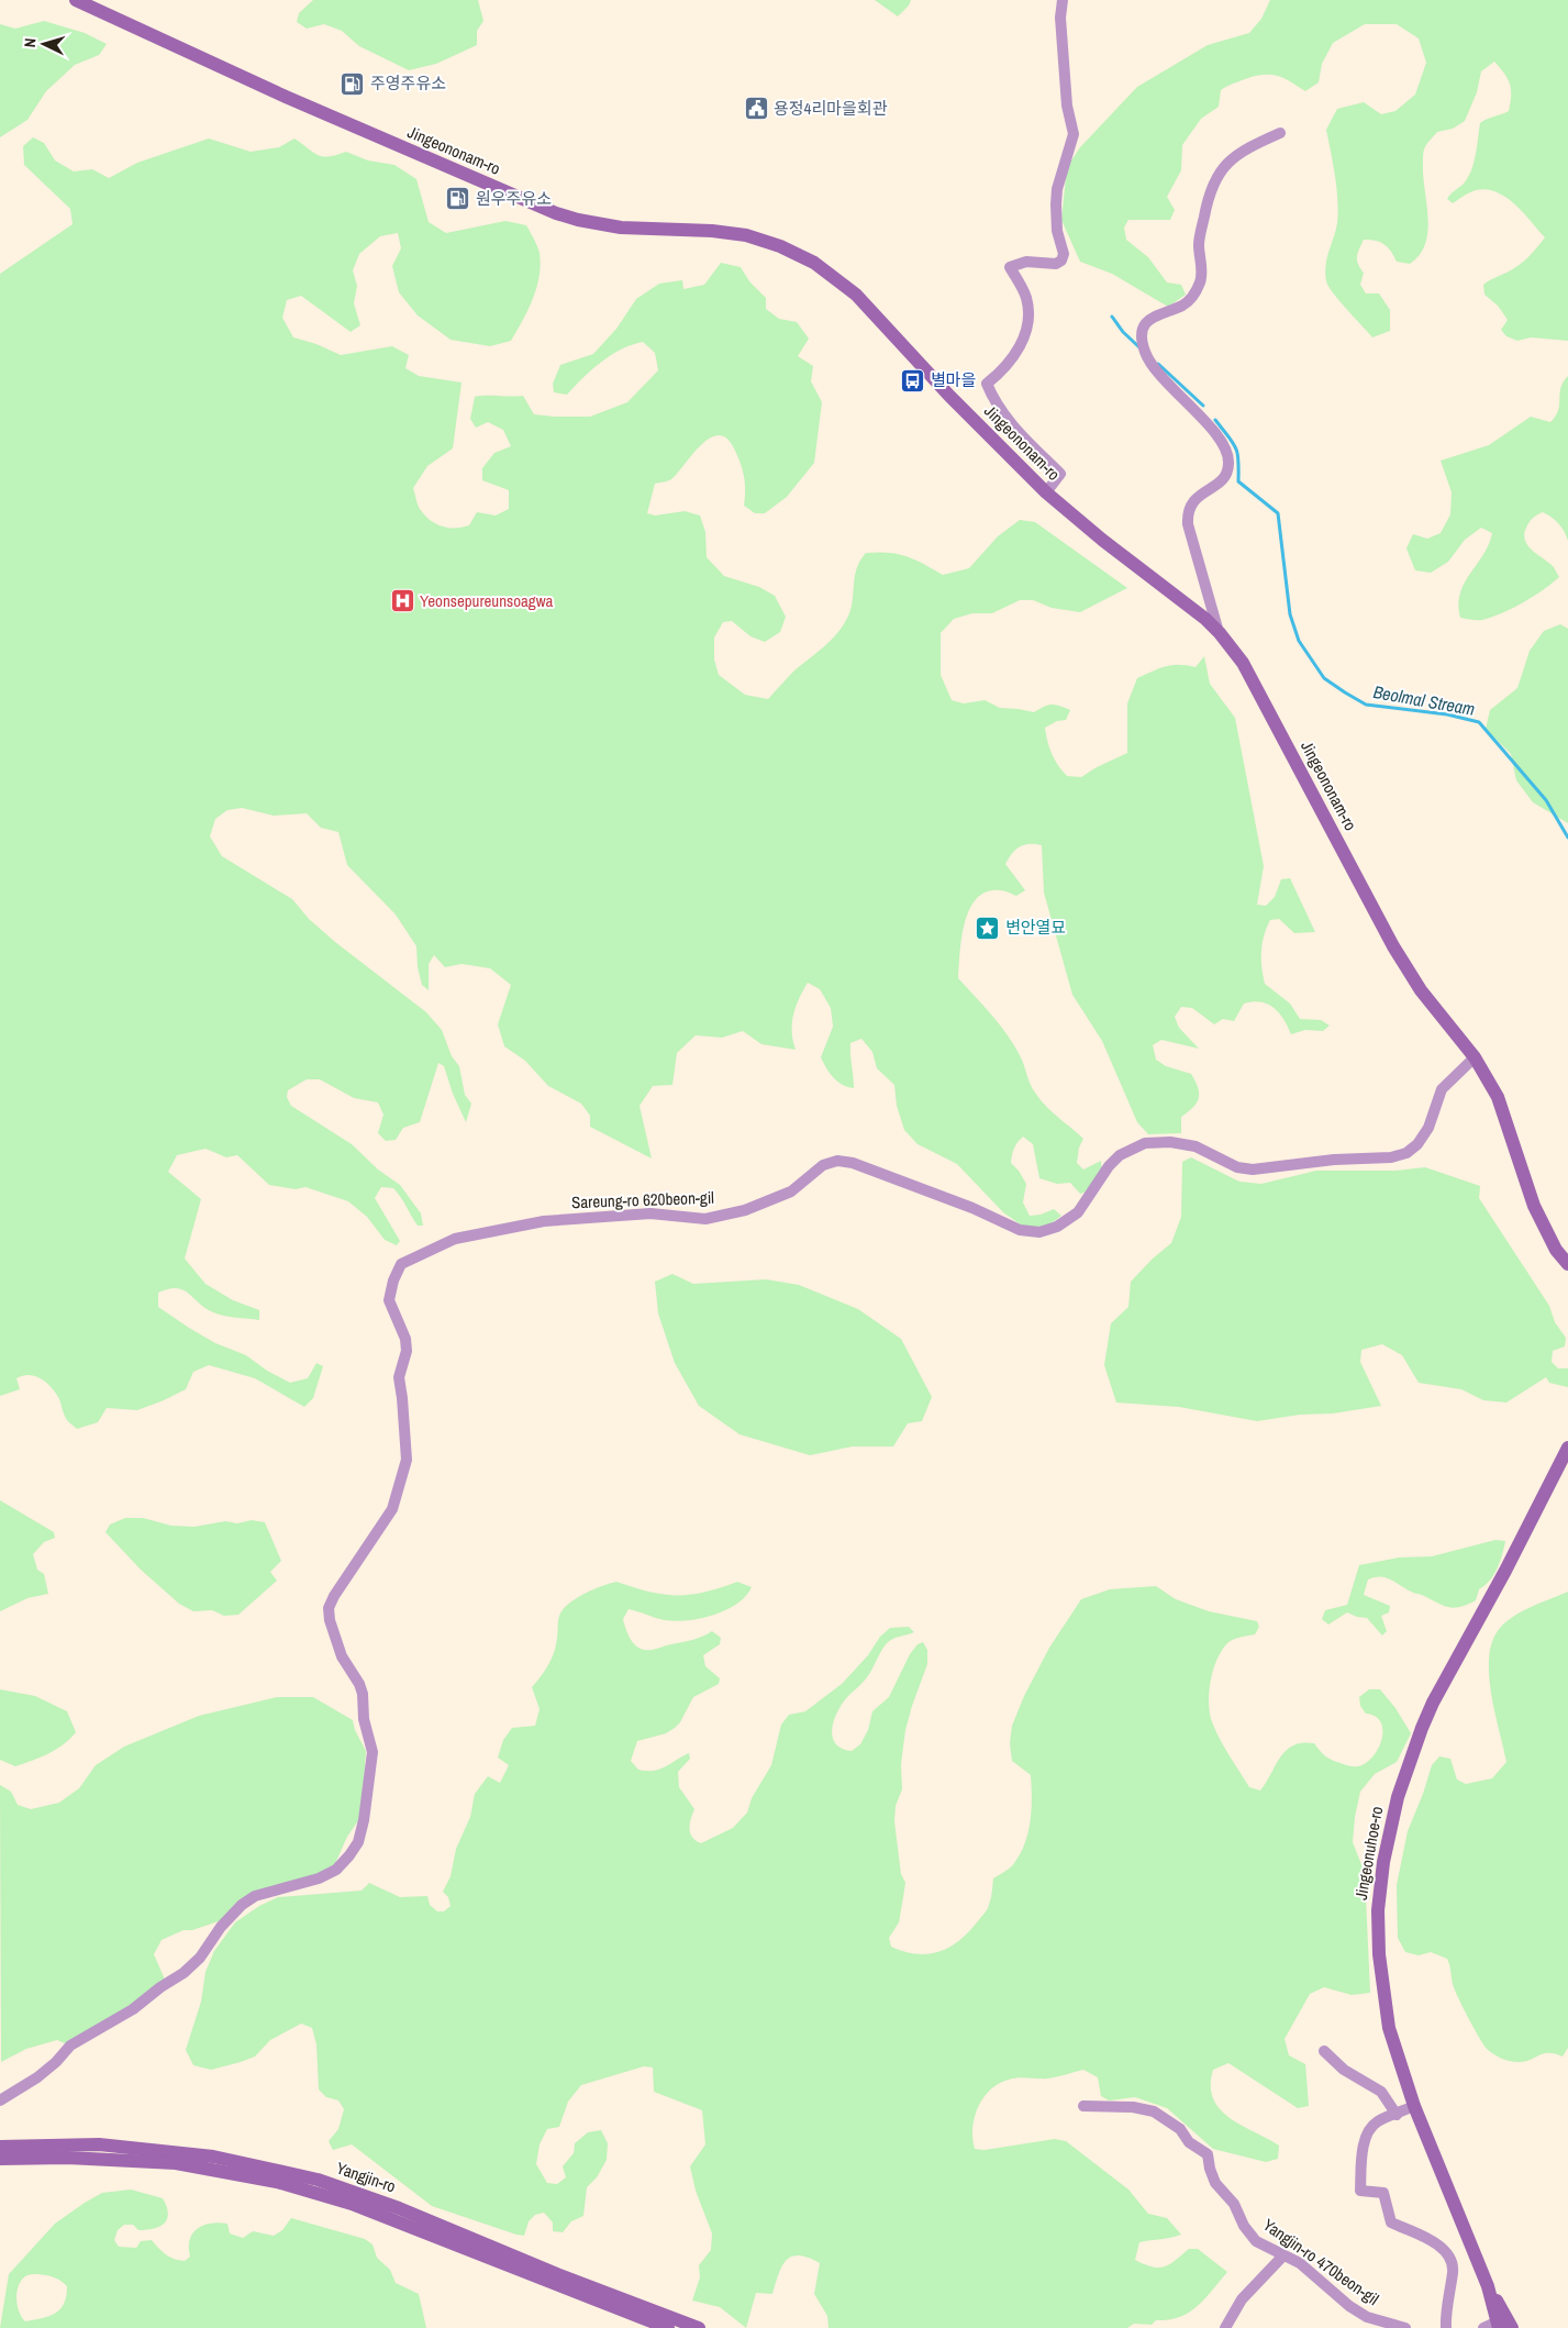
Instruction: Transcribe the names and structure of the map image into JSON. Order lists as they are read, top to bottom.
{
  "streets": {
    "main road": ["Jingeononam-ro", "Jingeonuhoe-ro", "Yangjin-ro"],
    "street": ["Sareung-ro 620beon-gil", "Yangjin-ro 470beon-gil"]
  },
  "crossings": [
    ["Jingeononam-ro", "Sareung-ro 620beon-gil"]
  ],
  "water": ["Beolmal Stream"],
  "places": {
    "fuel station": ["주영주유소", "원우주유소"],
    "public building": ["용정4리마을회관"],
    "bus stop": ["별마을"],
    "hospital": ["Yeonsepureunsoagwa"],
    "place": ["변안열묘"]
  },
  "north": "left"
}
